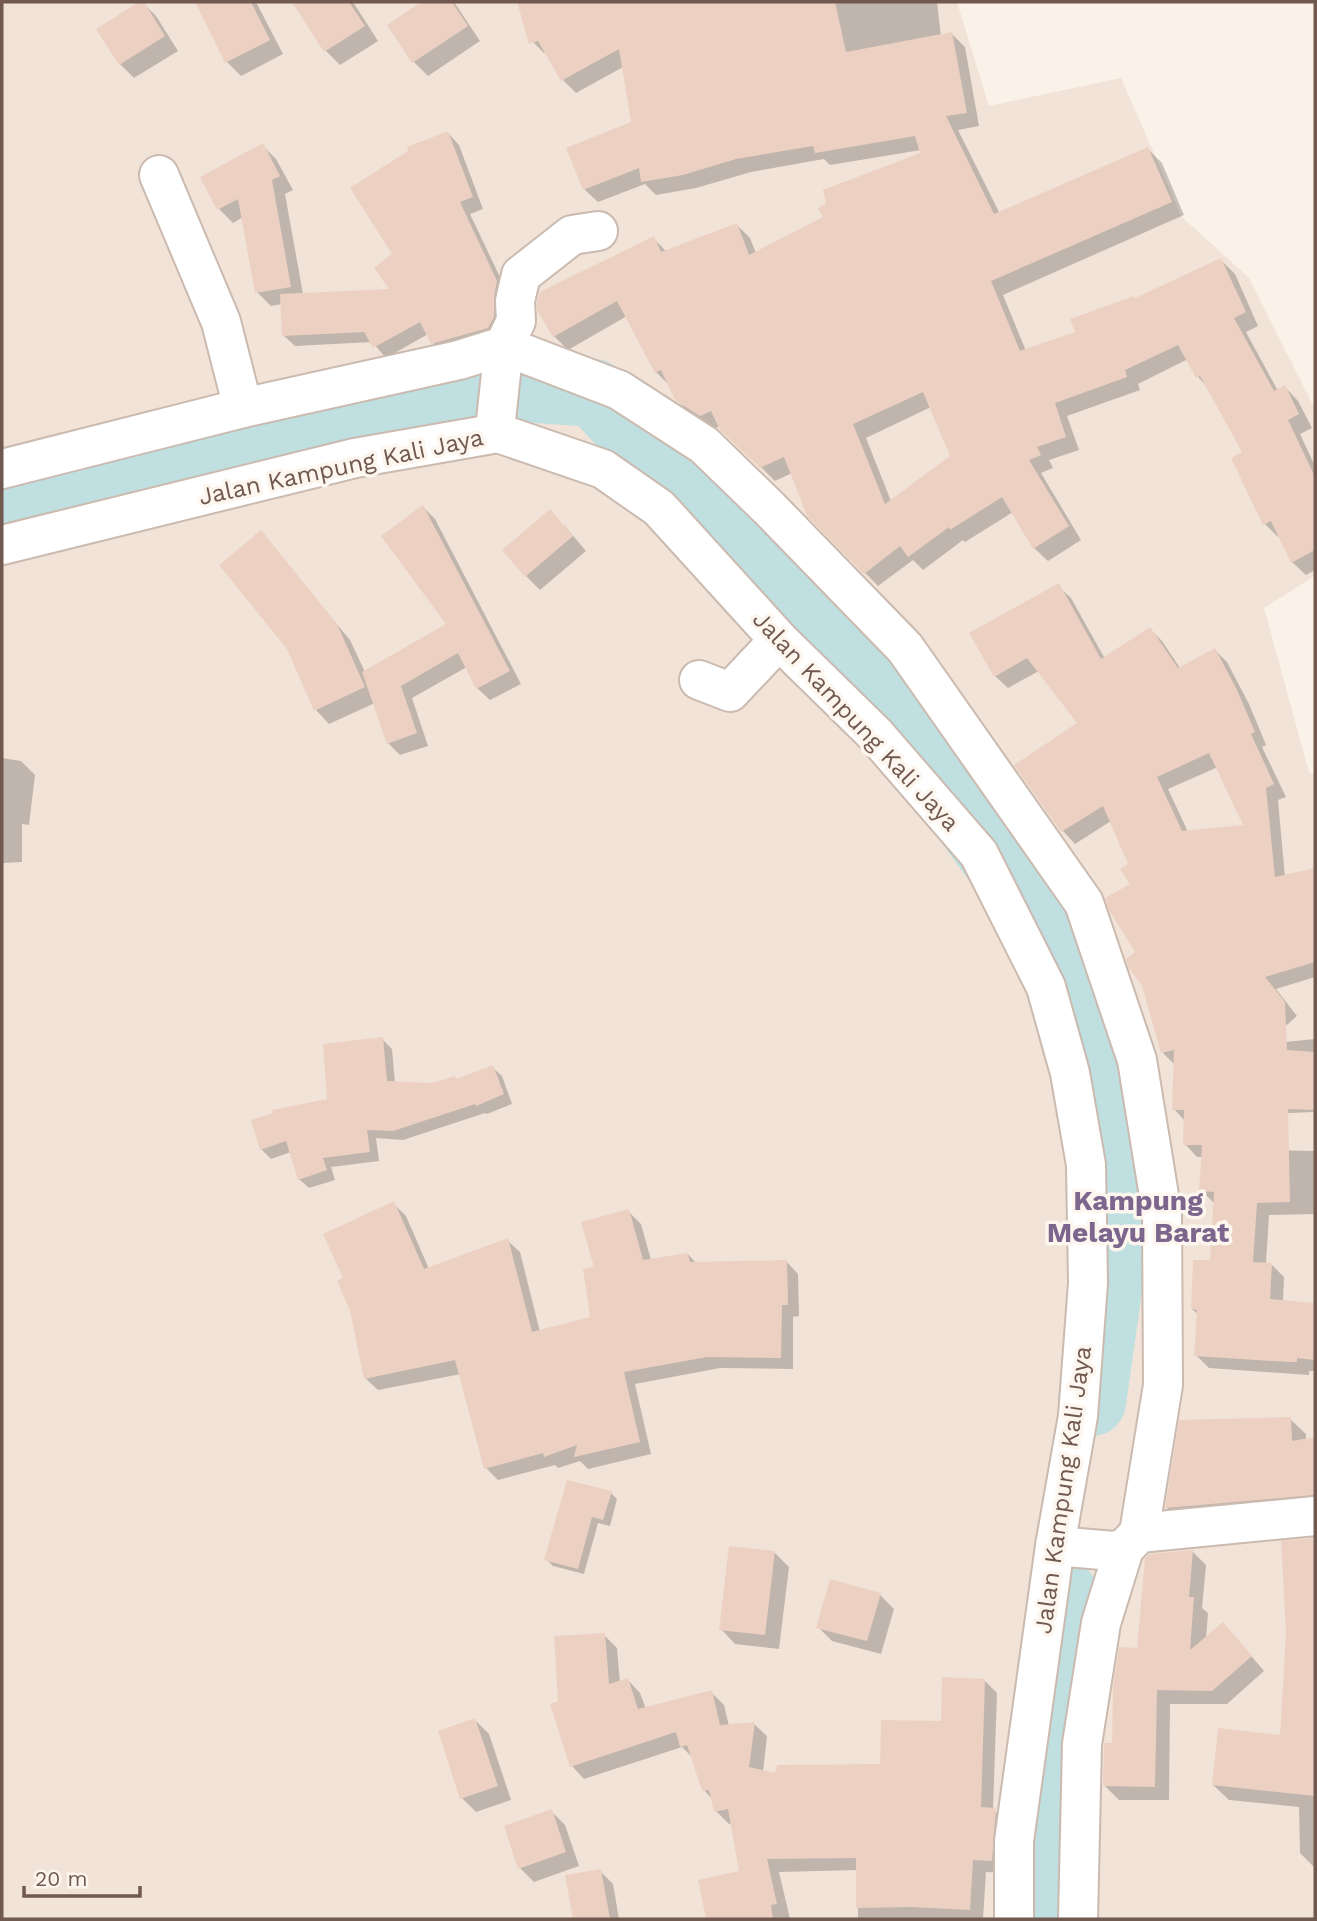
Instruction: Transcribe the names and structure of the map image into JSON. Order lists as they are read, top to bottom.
{
  "streets": {
    "street": ["Jalan Kampung Kali Jaya"]
  },
  "districts": ["Kampung Melayu Barat"],
  "scale_bar": "20 m"
}
